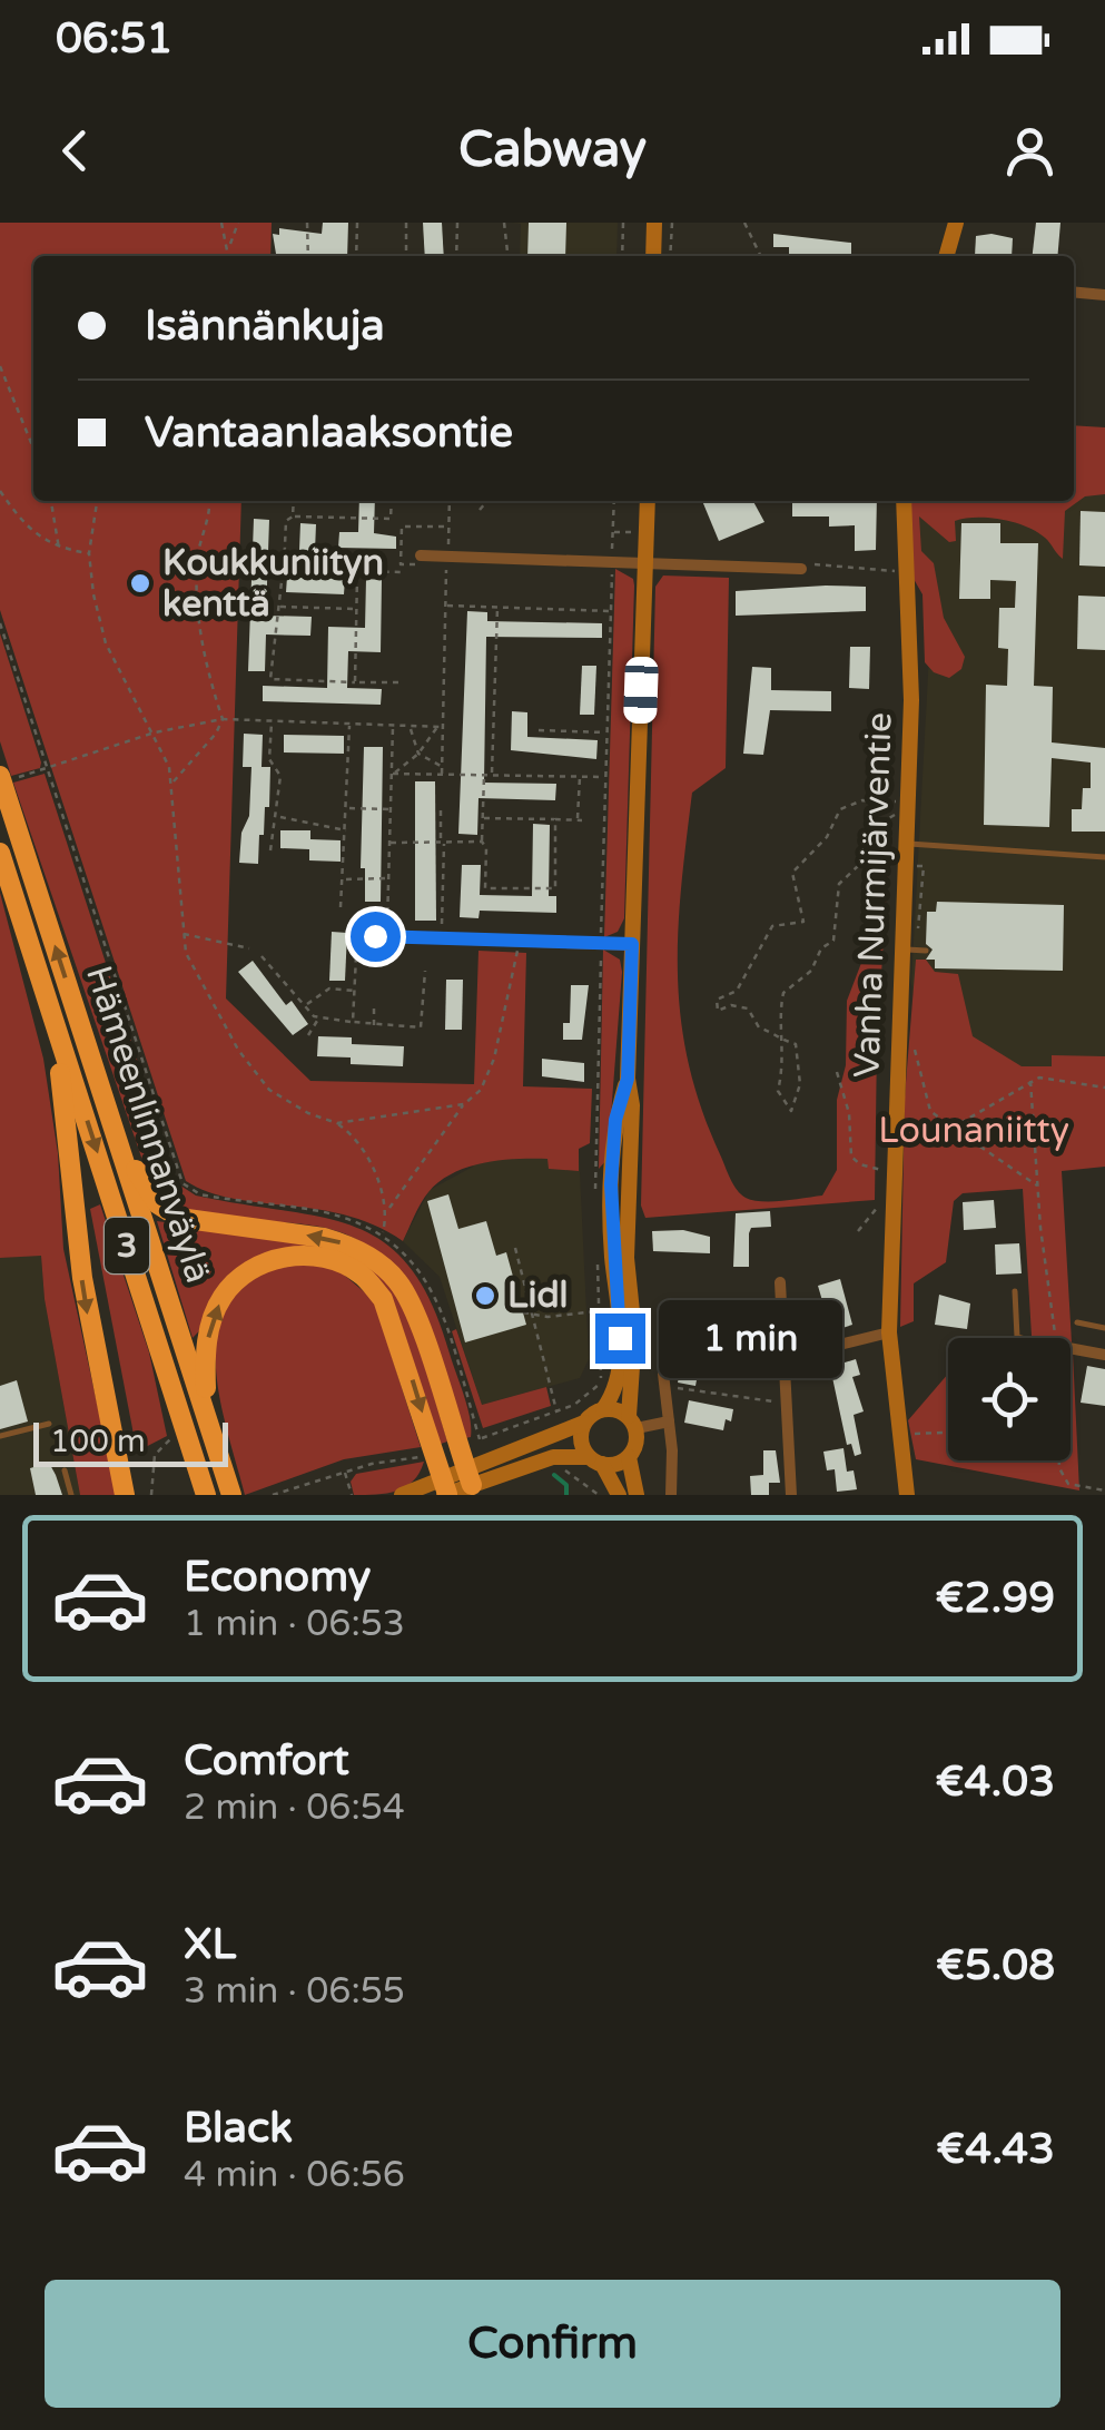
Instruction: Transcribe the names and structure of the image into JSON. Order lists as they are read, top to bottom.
{
  "streets": {
    "highway": ["Hämeenlinnanväylä", "3"],
    "main road": ["Vanha Nurmijärventie"]
  },
  "parks": ["Lounaniitty"],
  "places": ["Koukkuniityn kenttä", "Lidl"],
  "scale_bar": "100 m",
  "page": {
    "status": "06:51",
    "header": "Cabway",
    "banner": ["Isännänkuja", "Vantaanlaaksontie"],
    "bubble": "1 min",
    "scale": "100 m",
    "list": [
      {
        "name": "Economy",
        "note": "1 min · 06:53",
        "value": "€2.99"
      },
      {
        "name": "Comfort",
        "note": "2 min · 06:54",
        "value": "€4.03"
      },
      {
        "name": "XL",
        "note": "3 min · 06:55",
        "value": "€5.08"
      },
      {
        "name": "Black",
        "note": "4 min · 06:56",
        "value": "€4.43"
      }
    ],
    "buttons": "Confirm"
  }
}
